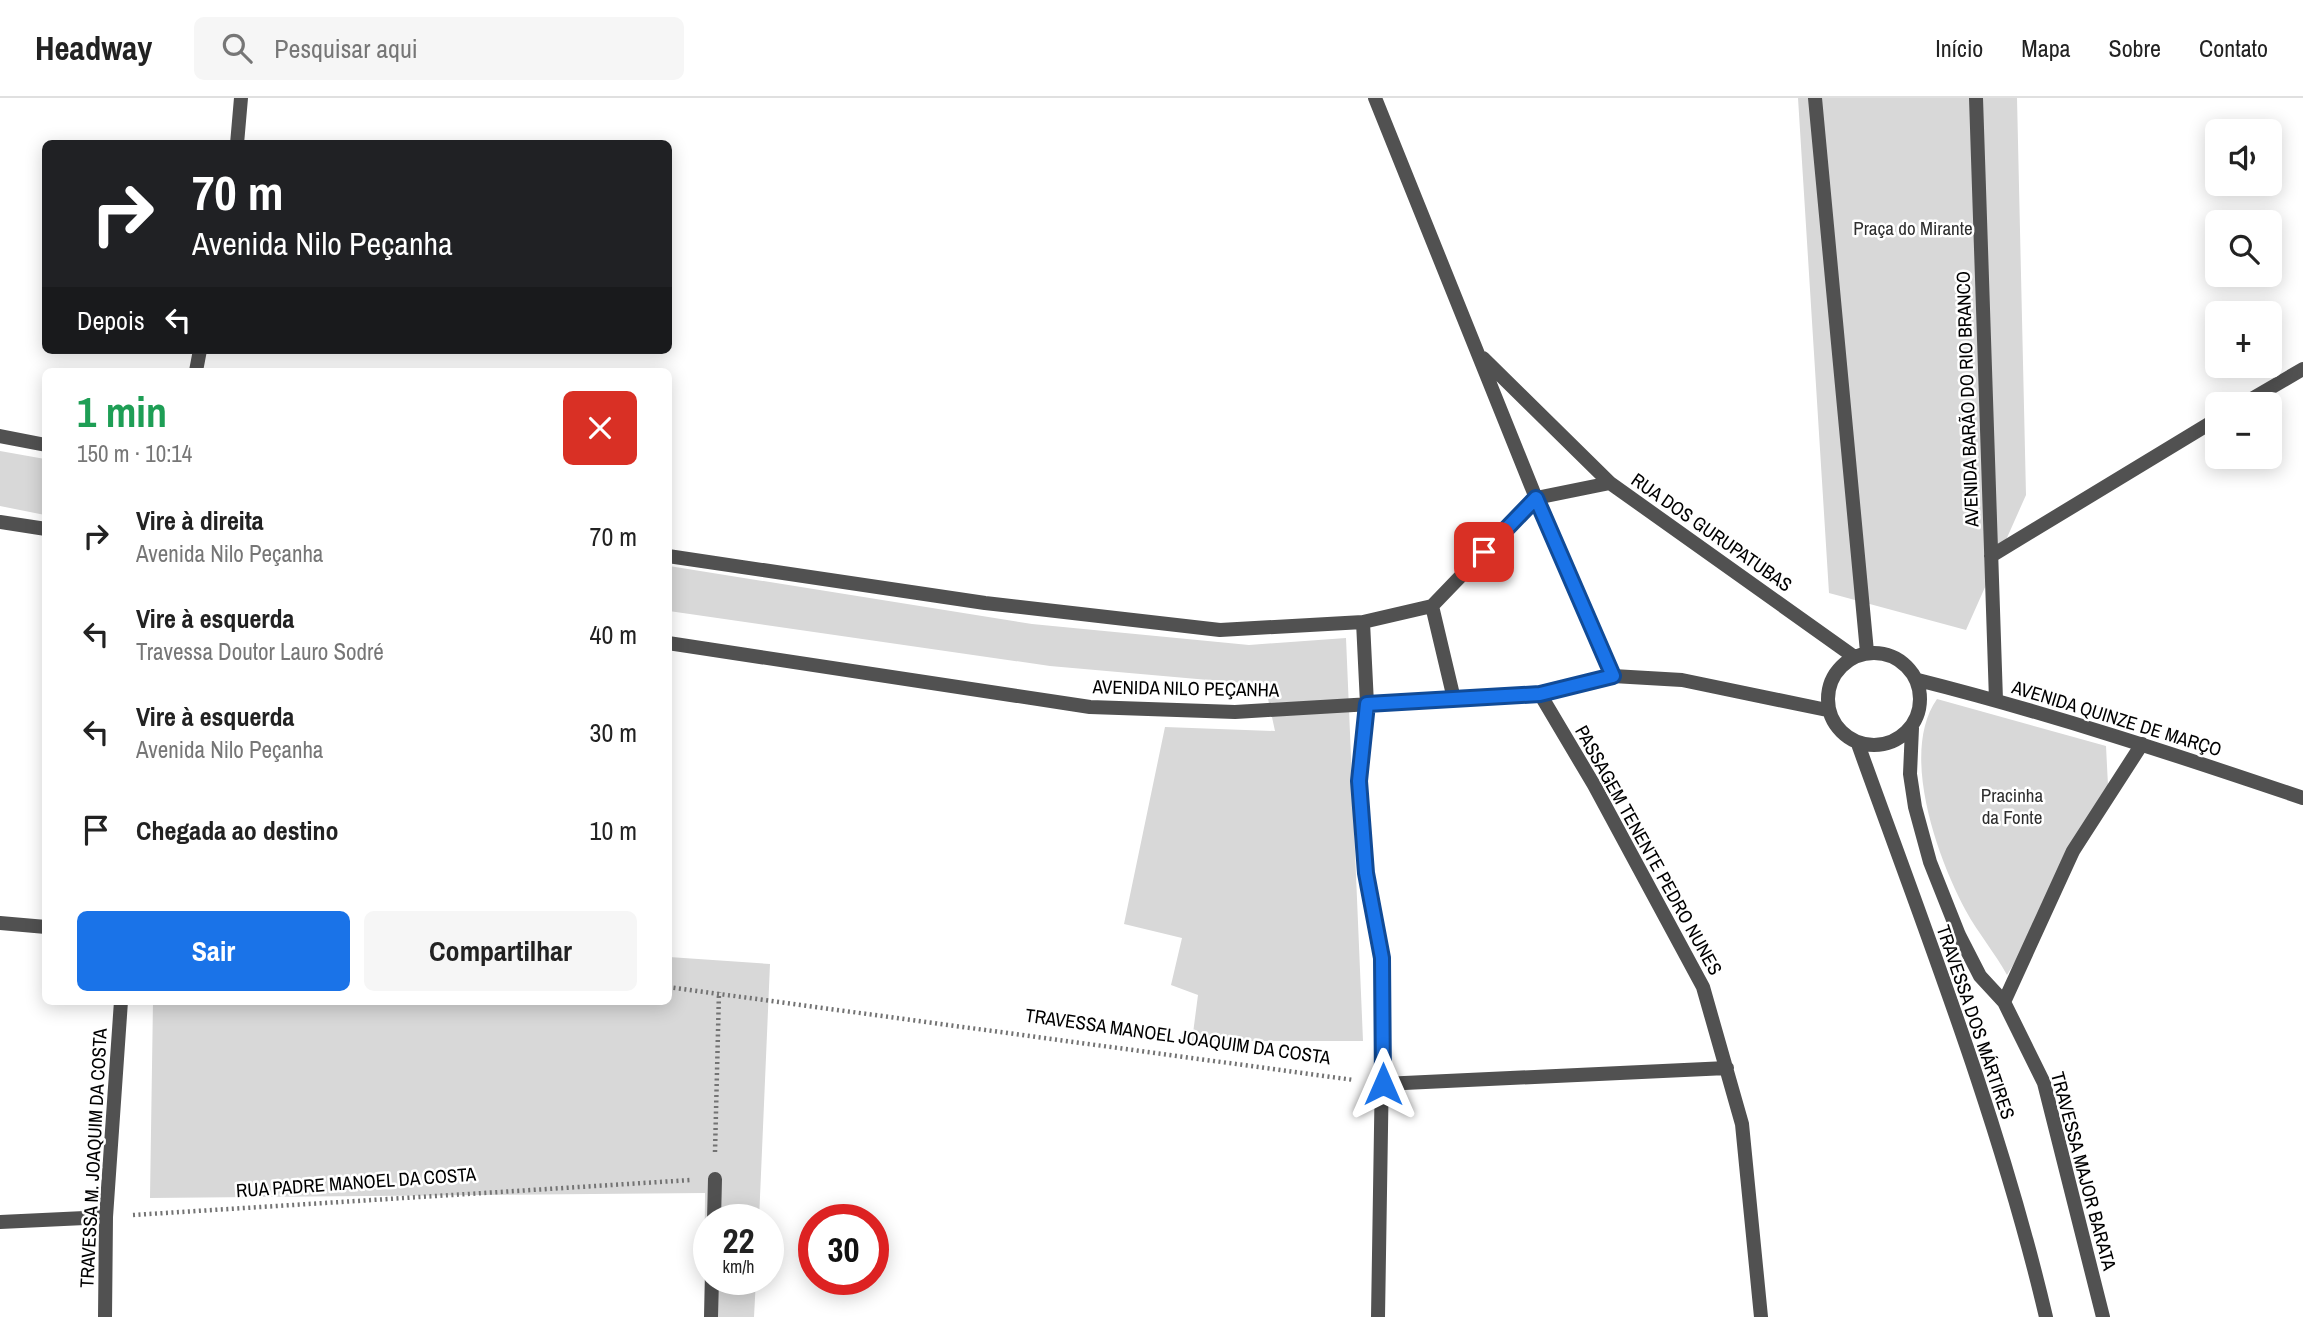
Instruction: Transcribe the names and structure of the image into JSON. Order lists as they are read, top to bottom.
{
  "streets": {
    "street": [
      "AVENIDA BARÃO DO RIO BRANCO",
      "RUA DOS GURUPATUBAS",
      "AVENIDA NILO PEÇANHA",
      "AVENIDA QUINZE DE MARÇO",
      "PASSAGEM TENENTE PEDRO NUNES",
      "TRAVESSA DOS MÁRTIRES",
      "TRAVESSA M. JOAQUIM DA COSTA",
      "TRAVESSA MAJOR BARATA"
    ],
    "path": ["TRAVESSA MANOEL JOAQUIM DA COSTA", "RUA PADRE MANOEL DA COSTA"]
  },
  "crossings": [
    ["AVENIDA BARÃO DO RIO BRANCO", "AVENIDA QUINZE DE MARÇO"],
    ["RUA DOS GURUPATUBAS", "AVENIDA NILO PEÇANHA"],
    ["RUA DOS GURUPATUBAS", "AVENIDA QUINZE DE MARÇO"],
    ["RUA DOS GURUPATUBAS", "TRAVESSA DOS MÁRTIRES"],
    ["RUA DOS GURUPATUBAS", "TRAVESSA MAJOR BARATA"],
    ["AVENIDA NILO PEÇANHA", "AVENIDA QUINZE DE MARÇO"],
    ["AVENIDA NILO PEÇANHA", "PASSAGEM TENENTE PEDRO NUNES"],
    ["AVENIDA NILO PEÇANHA", "TRAVESSA DOS MÁRTIRES"],
    ["AVENIDA NILO PEÇANHA", "TRAVESSA MAJOR BARATA"],
    ["AVENIDA QUINZE DE MARÇO", "TRAVESSA DOS MÁRTIRES"],
    ["AVENIDA QUINZE DE MARÇO", "TRAVESSA MAJOR BARATA"],
    ["TRAVESSA DOS MÁRTIRES", "TRAVESSA MAJOR BARATA"],
    ["TRAVESSA M. JOAQUIM DA COSTA", "RUA PADRE MANOEL DA COSTA"]
  ],
  "parks": ["Praça do Mirante", "Pracinha da Fonte"],
  "page": {
    "header": "Headway",
    "search": "Pesquisar aqui",
    "nav": [
      "Início",
      "Mapa",
      "Sobre",
      "Contato"
    ],
    "map_buttons": ["+", "−"],
    "turn": ["70 m", "Avenida Nilo Peçanha"],
    "then": "Depois",
    "heading": ["1 min", "150 m · 10:14"],
    "list": [
      {
        "name": "Vire à direita",
        "note": "Avenida Nilo Peçanha",
        "value": "70 m"
      },
      {
        "name": "Vire à esquerda",
        "note": "Travessa Doutor Lauro Sodré",
        "value": "40 m"
      },
      {
        "name": "Vire à esquerda",
        "note": "Avenida Nilo Peçanha",
        "value": "30 m"
      },
      {
        "name": "Chegada ao destino",
        "value": "10 m"
      }
    ],
    "buttons": ["Sair", "Compartilhar"],
    "speed": "22 km/h",
    "limit": "30"
  }
}
